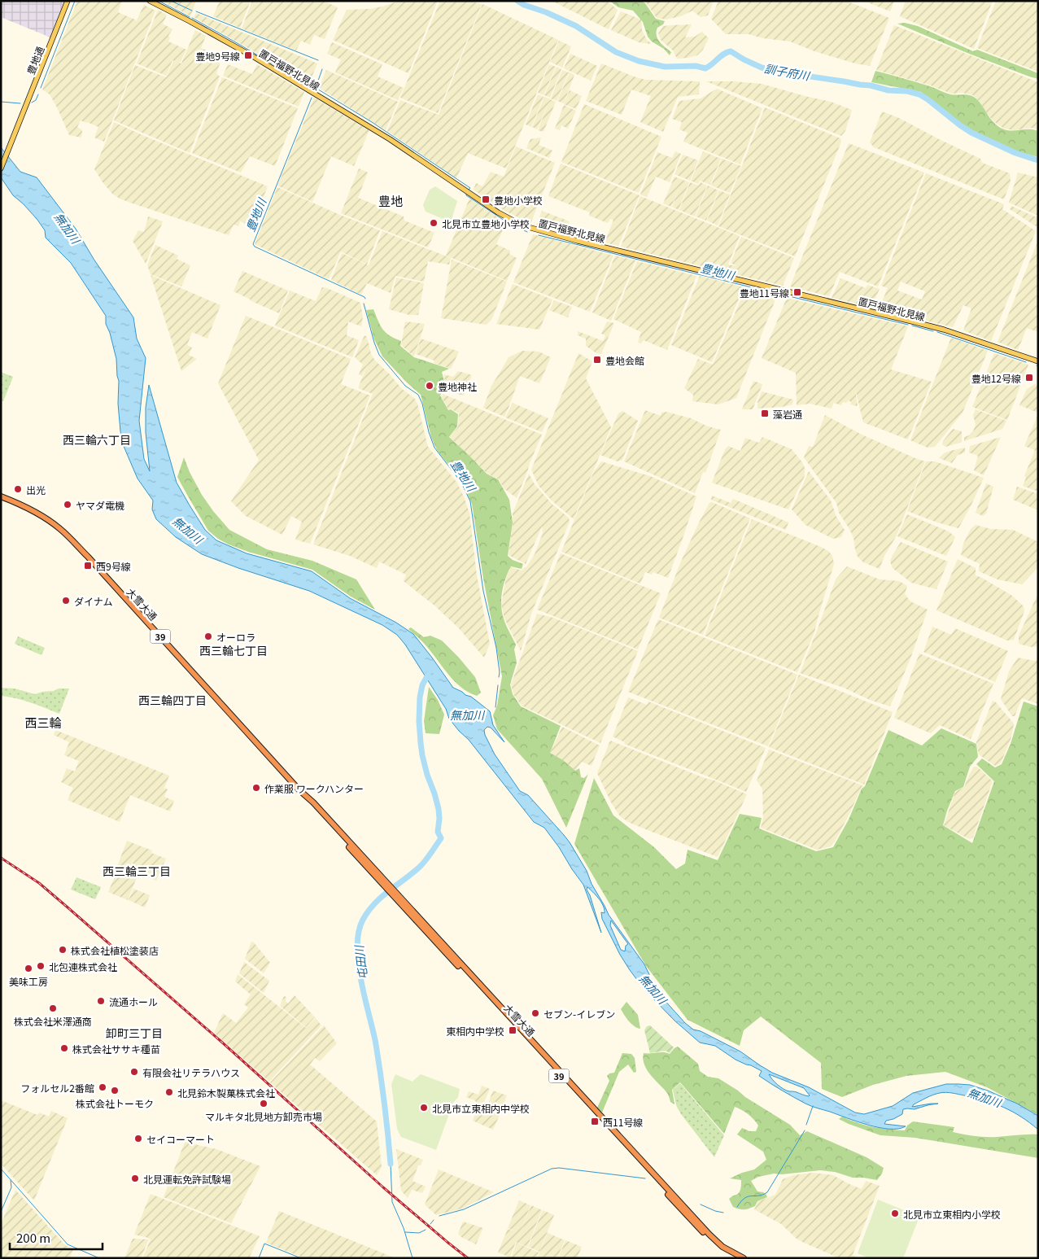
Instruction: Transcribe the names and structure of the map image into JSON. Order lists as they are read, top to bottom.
{
  "streets": {
    "highway": ["大雪大通", "39"],
    "main road": ["豊地通", "置戸福野北見線"]
  },
  "crossings": [
    ["大雪大通", "39"]
  ],
  "districts": [
    "豊地",
    "西三輪六丁目",
    "西三輪七丁目",
    "西三輪四丁目",
    "西三輪",
    "西三輪三丁目",
    "卸町三丁目"
  ],
  "water": [
    "訓子府川",
    "豊地川",
    "無加川",
    "屯田川"
  ],
  "places": {
    "transit": [
      "豊地9号線",
      "豊地小学校",
      "豊地11号線",
      "豊地会館",
      "豊地12号線",
      "藻岩通",
      "西9号線",
      "東相内中学校",
      "西11号線"
    ],
    "other": [
      "北見市立豊地小学校",
      "豊地神社",
      "出光",
      "ヤマダ電機",
      "ダイナム",
      "オーロラ",
      "作業服 ワークハンター",
      "株式会社植松塗装店",
      "北包連株式会社",
      "美味工房",
      "流通ホール",
      "株式会社米澤通商",
      "セブン-イレブン",
      "株式会社ササキ種苗",
      "有限会社リテラハウス",
      "フォルセル2番館",
      "株式会社トーモク",
      "北見鈴木製菓株式会社",
      "マルキタ北見地方卸売市場",
      "北見市立東相内中学校",
      "セイコーマート",
      "北見運転免許試験場",
      "北見市立東相内小学校"
    ]
  },
  "scale_bar": "200 m"
}
